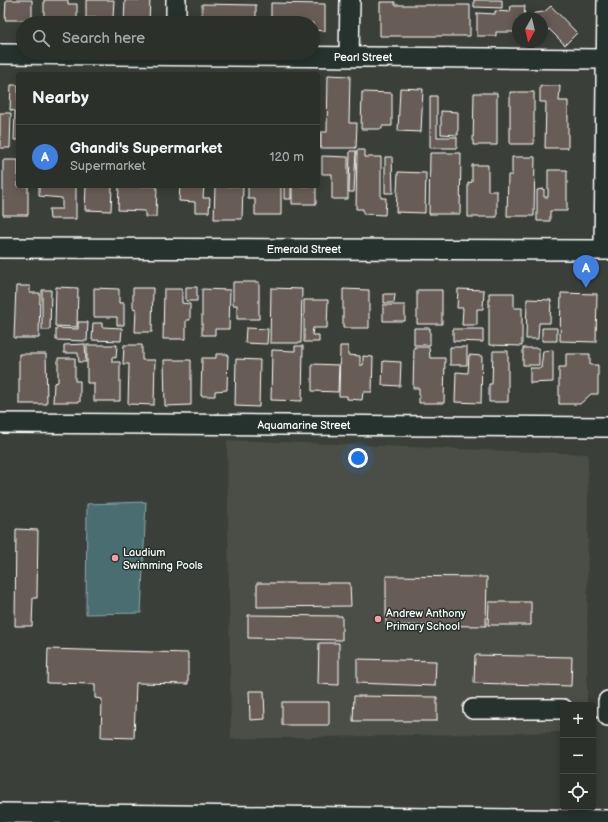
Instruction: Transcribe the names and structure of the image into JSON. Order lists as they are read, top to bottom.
{
  "streets": {
    "street": ["Pearl Street", "Emerald Street", "Aquamarine Street"]
  },
  "places": ["Laudium Swimming Pools", "Andrew Anthony Primary School"],
  "north": "bottom",
  "page": {
    "search": "Search here",
    "heading": "Nearby",
    "list": [
      {
        "mark": "A",
        "name": "Ghandi's Supermarket",
        "note": "Supermarket",
        "value": "120 m"
      }
    ],
    "pins": "A",
    "map_buttons": ["+", "−"]
  }
}
